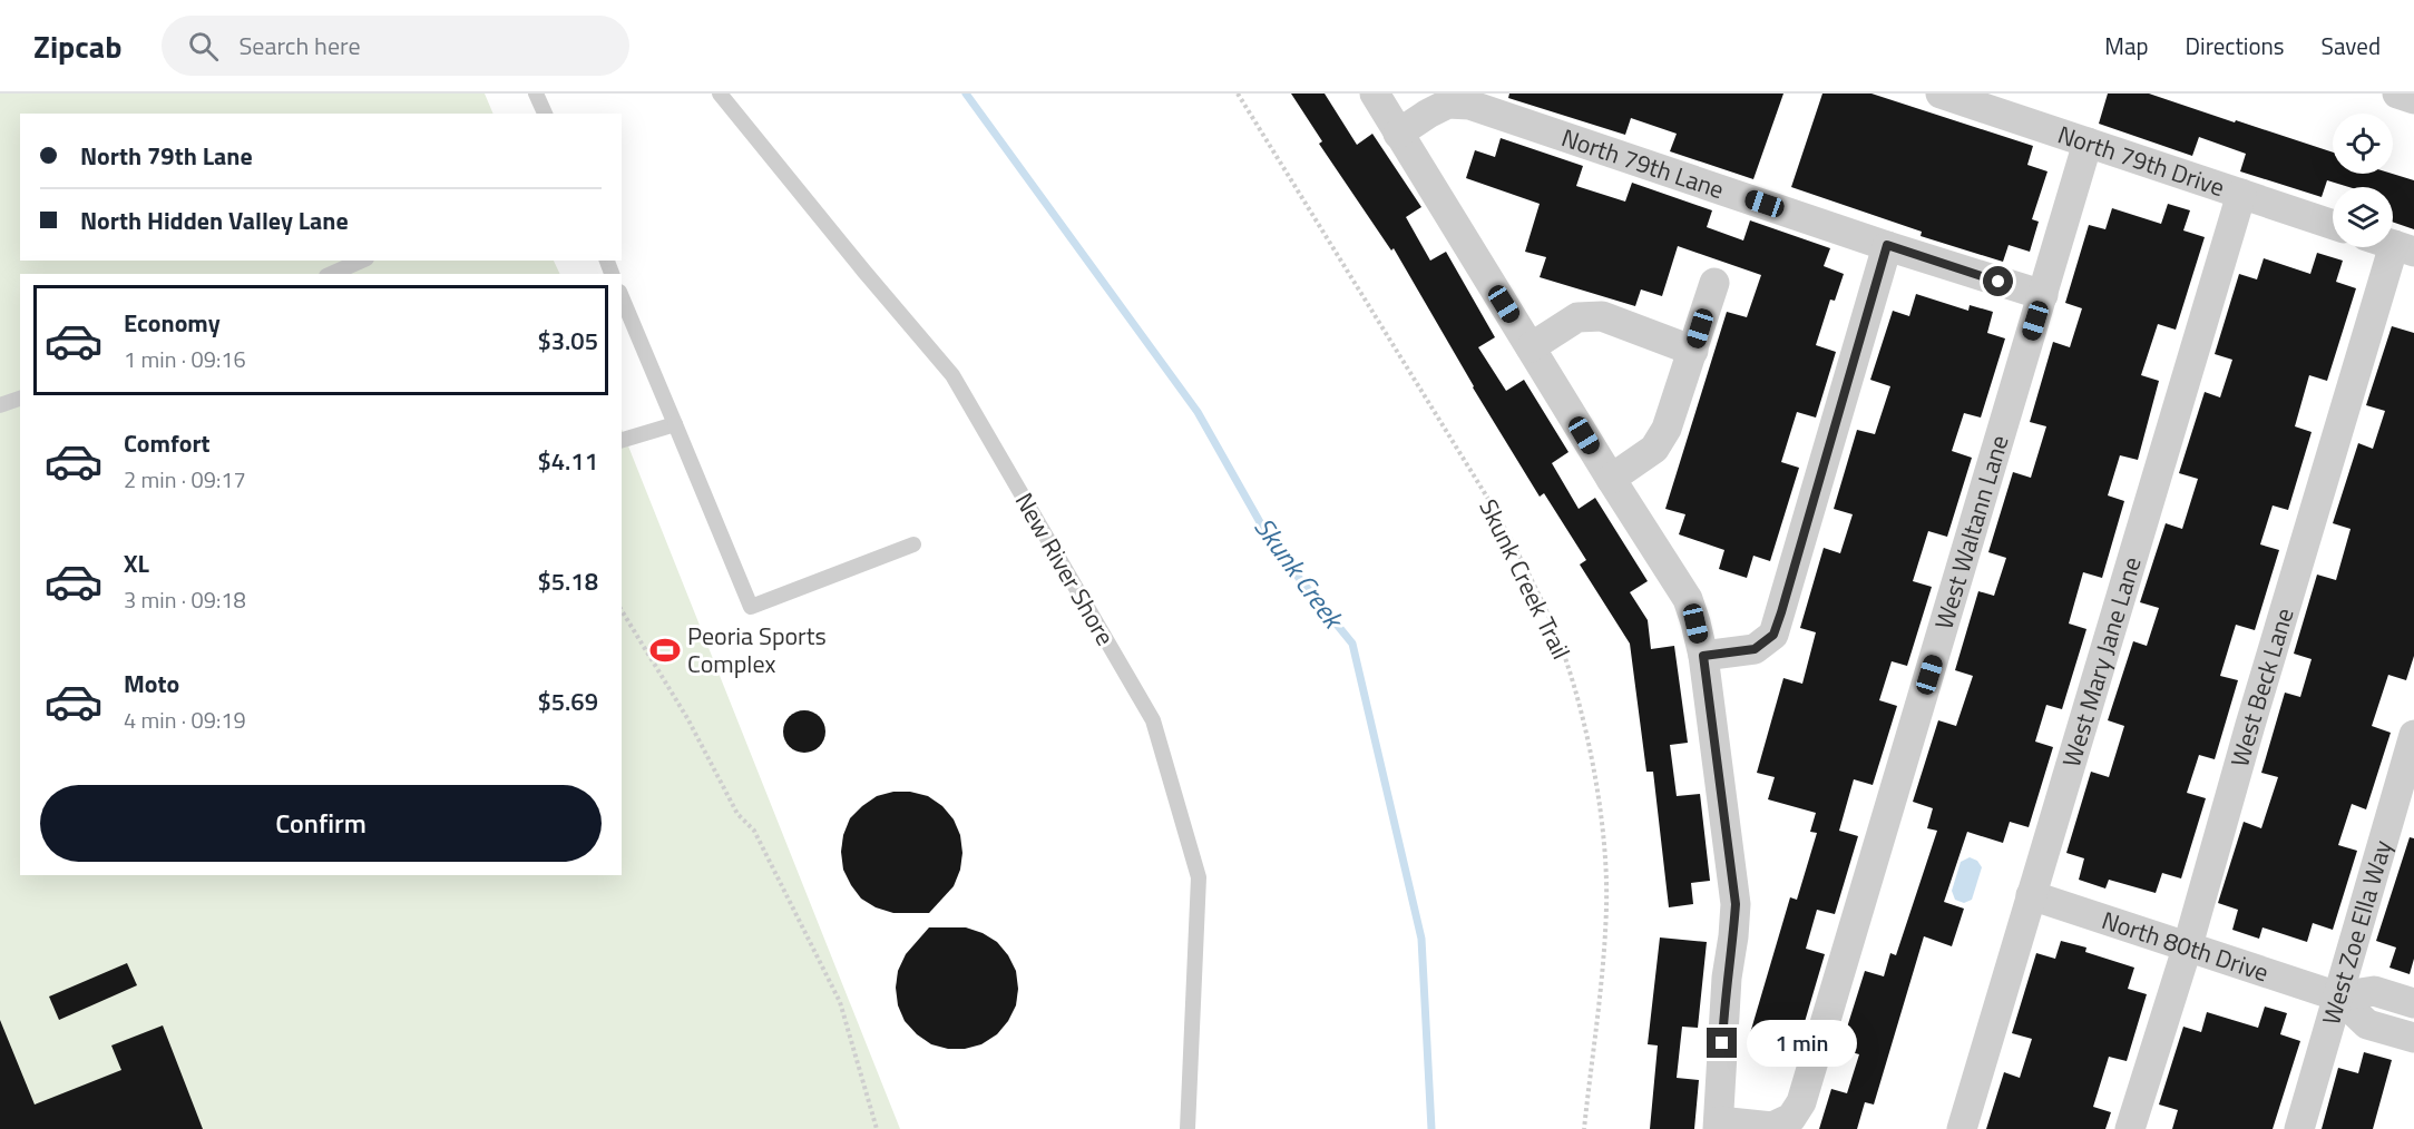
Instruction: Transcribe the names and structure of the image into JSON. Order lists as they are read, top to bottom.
{
  "streets": {
    "street": [
      "North 79th Drive",
      "North 79th Lane",
      "West Waltann Lane",
      "West Mary Jane Lane",
      "West Beck Lane",
      "West Zoe Ella Way",
      "North 80th Drive"
    ],
    "lane": ["New River Shore"],
    "path": ["Skunk Creek Trail"]
  },
  "crossings": [
    ["North 79th Drive", "West Waltann Lane"],
    ["North 79th Drive", "West Mary Jane Lane"],
    ["North 79th Lane", "West Waltann Lane"],
    ["West Mary Jane Lane", "North 80th Drive"],
    ["West Beck Lane", "North 80th Drive"],
    ["West Zoe Ella Way", "North 80th Drive"]
  ],
  "water": ["Skunk Creek"],
  "places": {
    "sports": ["Peoria Sports Complex"]
  },
  "page": {
    "header": "Zipcab",
    "search": "Search here",
    "nav": ["Map", "Directions", "Saved"],
    "banner": ["North 79th Lane", "North Hidden Valley Lane"],
    "list": [
      {
        "name": "Economy",
        "note": "1 min · 09:16",
        "value": "$3.05"
      },
      {
        "name": "Comfort",
        "note": "2 min · 09:17",
        "value": "$4.11"
      },
      {
        "name": "XL",
        "note": "3 min · 09:18",
        "value": "$5.18"
      },
      {
        "name": "Moto",
        "note": "4 min · 09:19",
        "value": "$5.69"
      }
    ],
    "buttons": "Confirm",
    "bubble": "1 min"
  }
}
